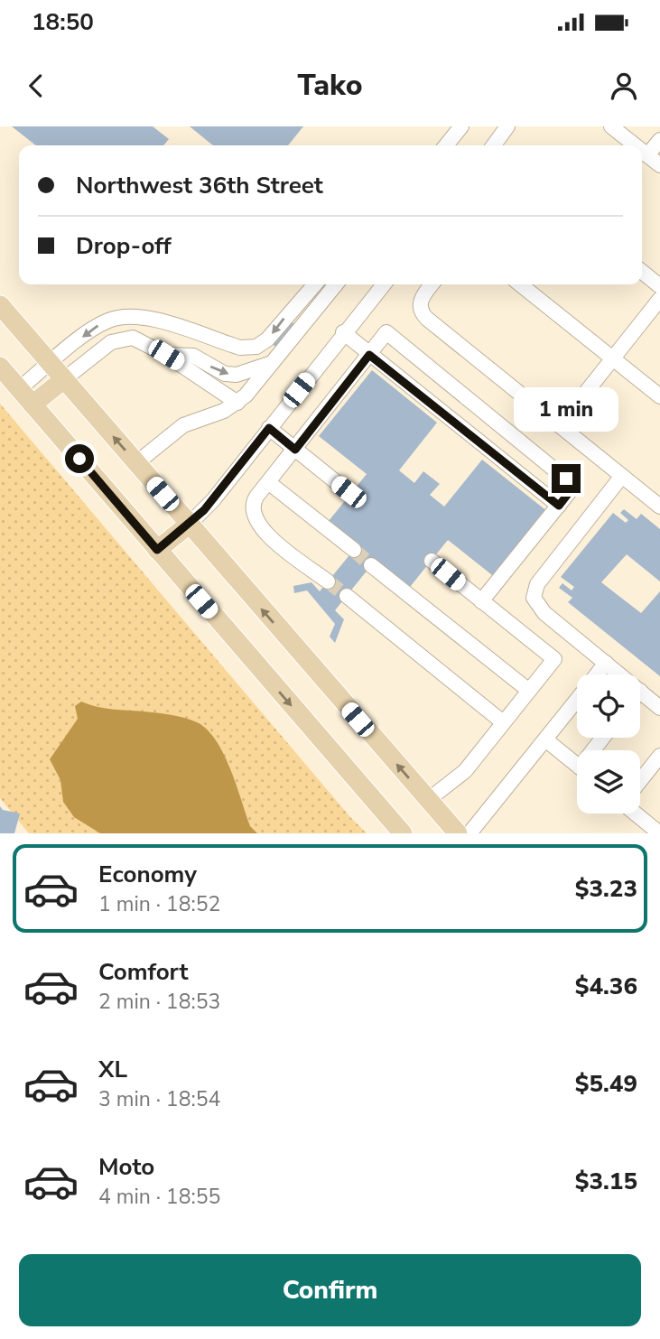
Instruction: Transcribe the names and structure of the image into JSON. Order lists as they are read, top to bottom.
{
  "page": {
    "status": "18:50",
    "header": "Tako",
    "banner": ["Northwest 36th Street", "Drop-off"],
    "bubble": "1 min",
    "list": [
      {
        "name": "Economy",
        "note": "1 min · 18:52",
        "value": "$3.23"
      },
      {
        "name": "Comfort",
        "note": "2 min · 18:53",
        "value": "$4.36"
      },
      {
        "name": "XL",
        "note": "3 min · 18:54",
        "value": "$5.49"
      },
      {
        "name": "Moto",
        "note": "4 min · 18:55",
        "value": "$3.15"
      }
    ],
    "buttons": "Confirm"
  }
}
